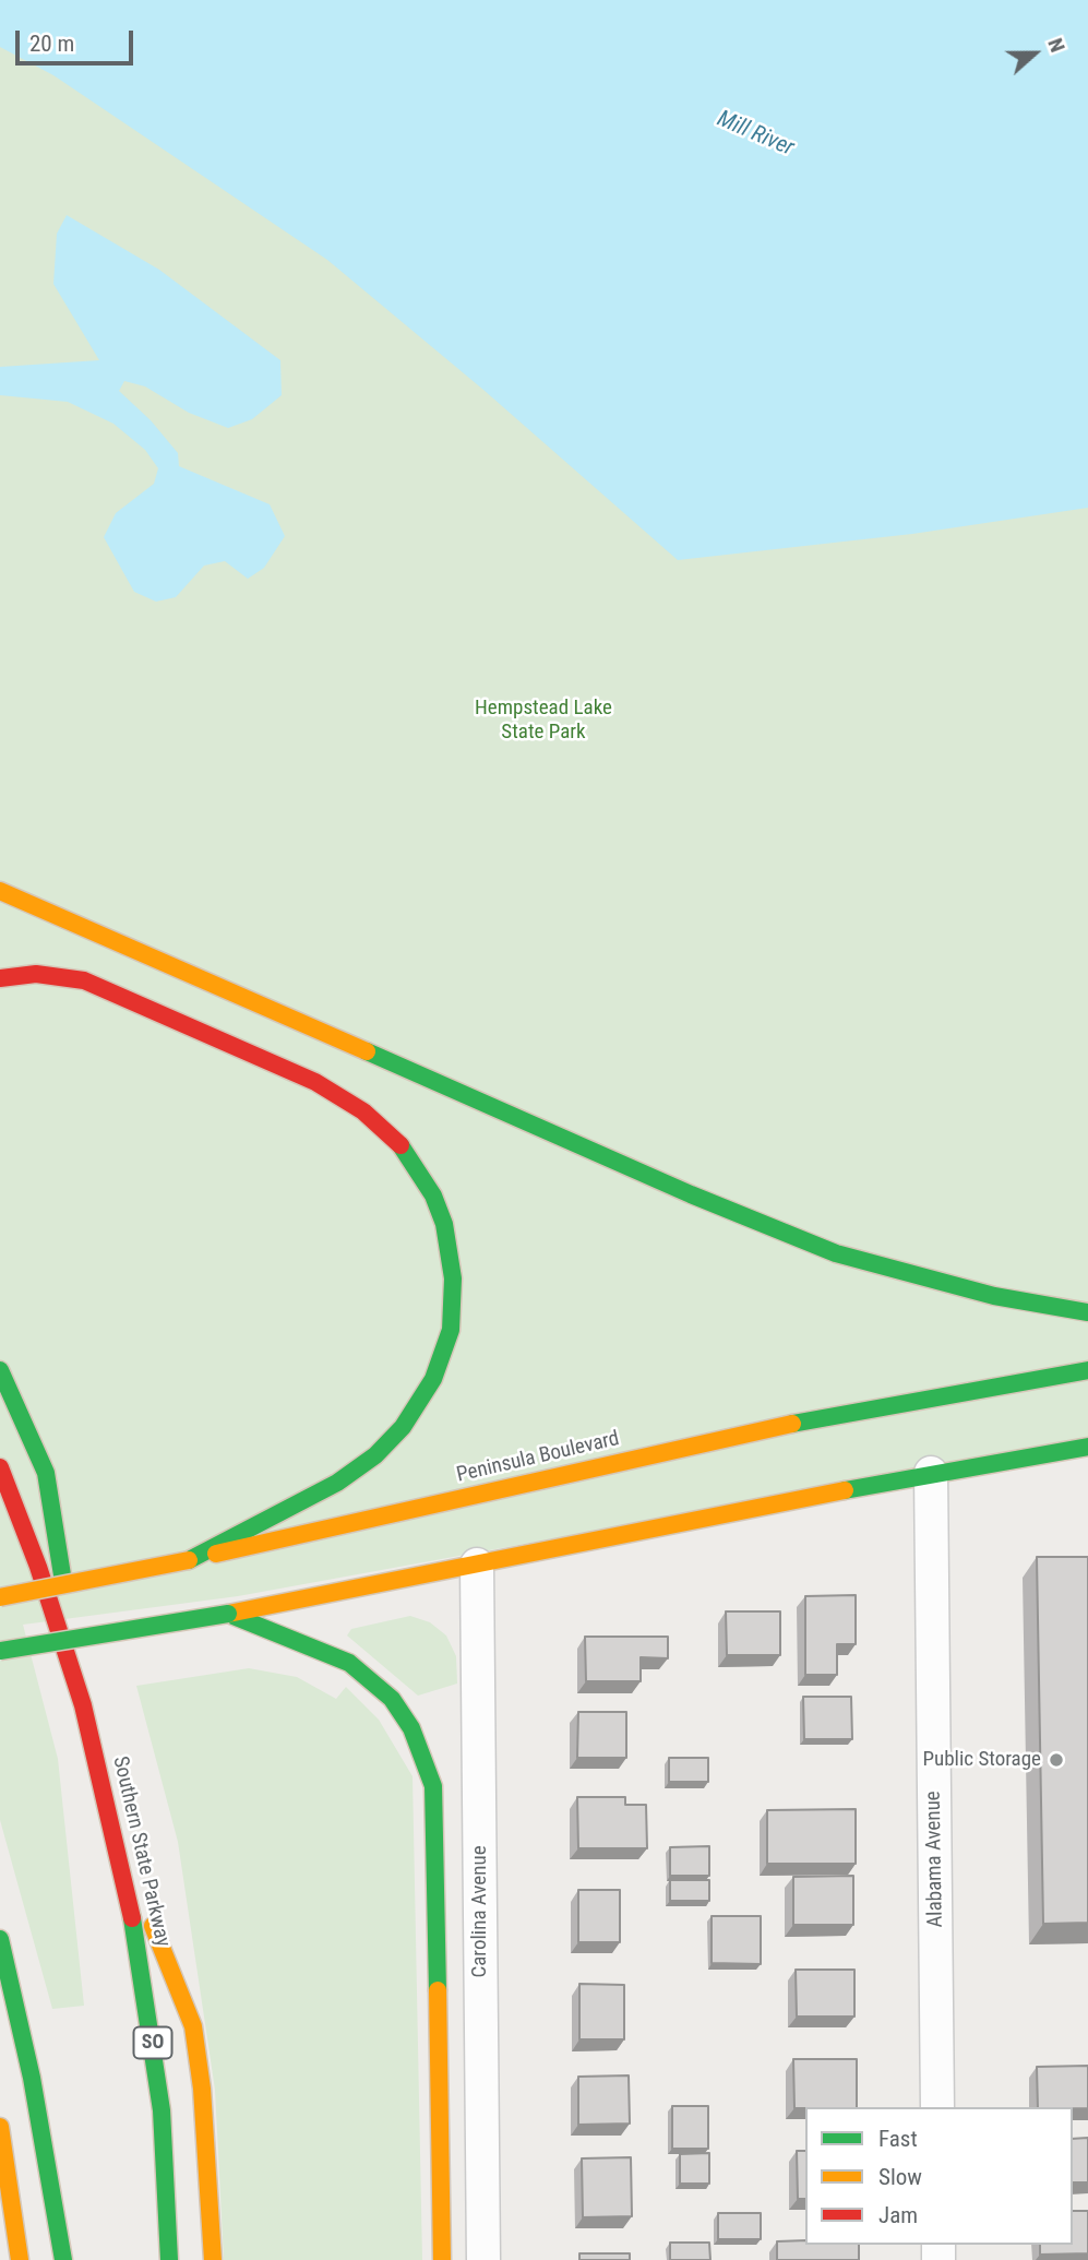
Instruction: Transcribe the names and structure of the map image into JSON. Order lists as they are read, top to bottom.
{
  "streets": {
    "main road": ["Peninsula Boulevard", "Southern State Parkway", "SO"],
    "street": ["Alabama Avenue", "Carolina Avenue"]
  },
  "water": ["Mill River"],
  "parks": ["Hempstead Lake State Park"],
  "places": ["Public Storage"],
  "legend": ["Fast", "Slow", "Jam"],
  "scale_bar": "20 m",
  "north": "right"
}
